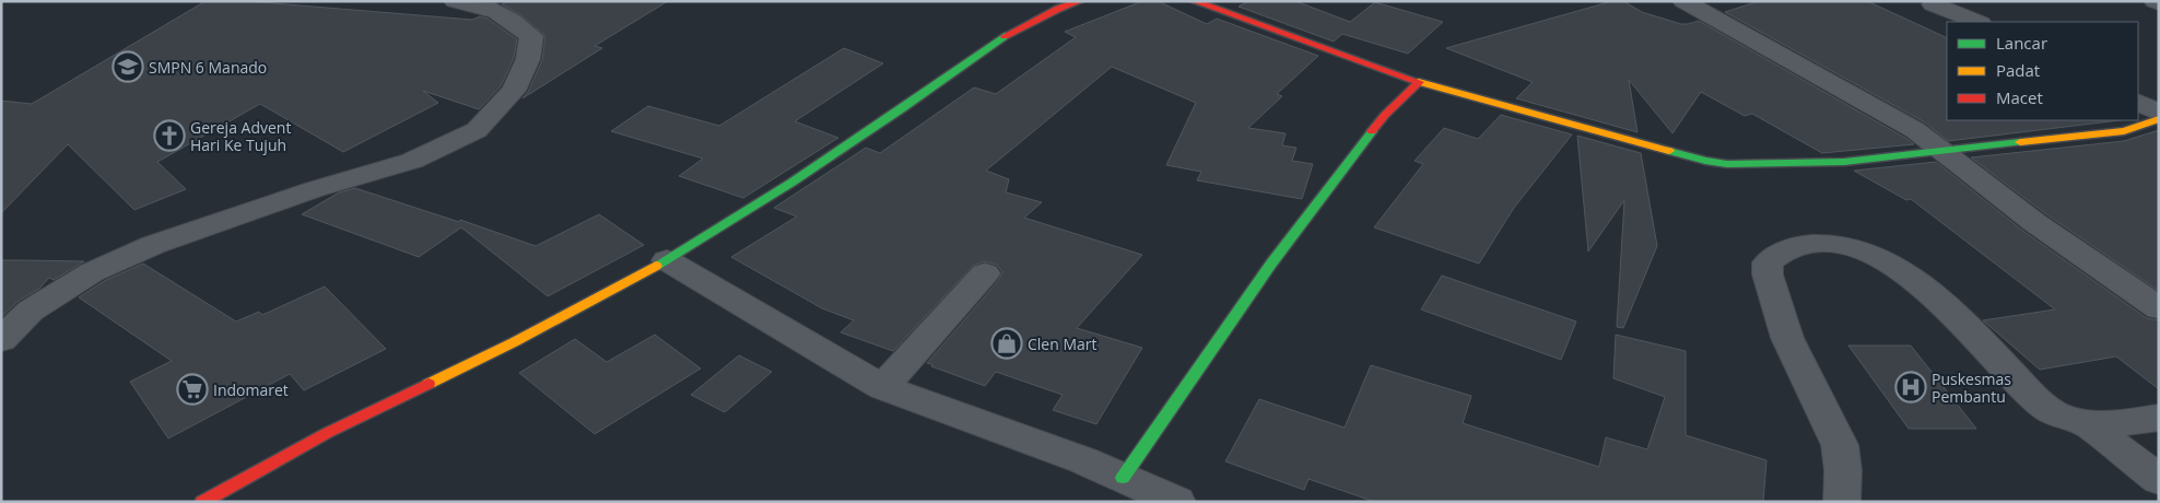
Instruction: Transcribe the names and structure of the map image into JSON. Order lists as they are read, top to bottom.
{
  "places": {
    "school or university": ["SMPN 6 Manado"],
    "church": ["Gereja Advent Hari Ke Tujuh"],
    "shop": ["Clen Mart"],
    "hospital": ["Puskesmas Pembantu"],
    "supermarket": ["Indomaret"]
  },
  "legend": ["Lancar", "Padat", "Macet"]
}
